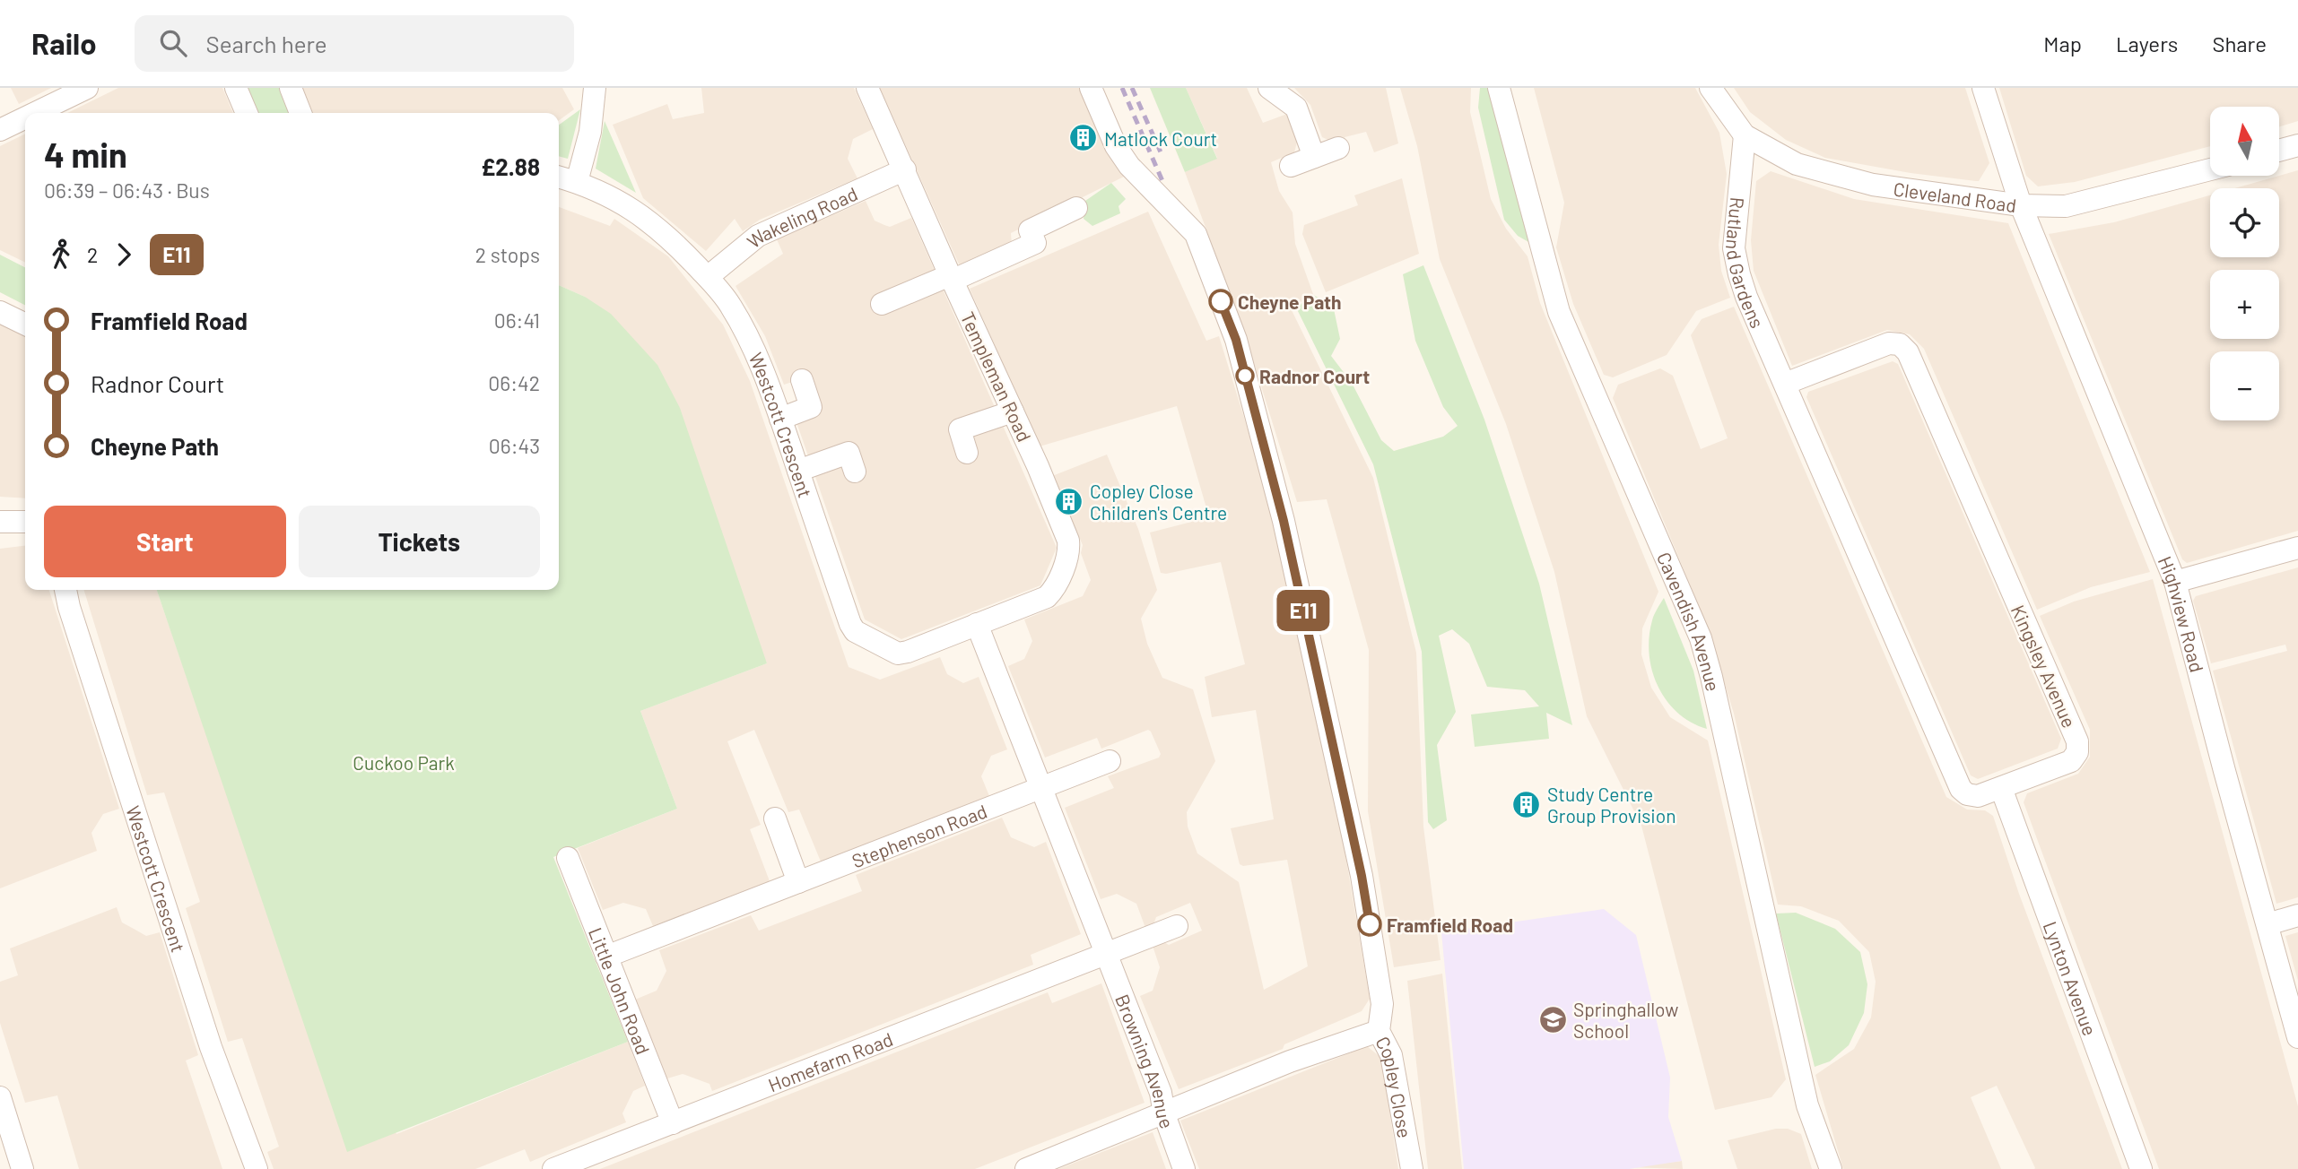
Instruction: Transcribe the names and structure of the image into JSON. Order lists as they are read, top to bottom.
{
  "streets": {
    "street": [
      "Cleveland Road",
      "Wakeling Road",
      "Rutland Gardens",
      "Templeman Road",
      "Westcott Crescent",
      "Highview Road",
      "Cavendish Avenue",
      "Kingsley Avenue",
      "Stephenson Road",
      "Lynton Avenue",
      "Little John Road",
      "Homefarm Road",
      "Browning Avenue",
      "Copley Close"
    ]
  },
  "crossings": [
    ["Cleveland Road", "Rutland Gardens"],
    ["Cleveland Road", "Highview Road"],
    ["Wakeling Road", "Templeman Road"],
    ["Wakeling Road", "Westcott Crescent"],
    ["Rutland Gardens", "Kingsley Avenue"],
    ["Templeman Road", "Westcott Crescent"],
    ["Templeman Road", "Browning Avenue"],
    ["Westcott Crescent", "Browning Avenue"],
    ["Kingsley Avenue", "Lynton Avenue"],
    ["Stephenson Road", "Little John Road"],
    ["Stephenson Road", "Browning Avenue"],
    ["Little John Road", "Homefarm Road"],
    ["Homefarm Road", "Browning Avenue"]
  ],
  "parks": ["Cuckoo Park"],
  "places": {
    "building": ["Matlock Court", "Copley Close Children's Centre", "Study Centre Group Provision"],
    "other": ["Cheyne Path", "Radnor Court", "Framfield Road"],
    "school or university": ["Springhallow School"]
  },
  "lines": ["bus line E11"],
  "north": "top",
  "page": {
    "header": "Railo",
    "search": "Search here",
    "nav": ["Map", "Layers", "Share"],
    "on_map": "E11",
    "map_buttons": ["+", "−"],
    "heading": ["4 min", "06:39 – 06:43 · Bus", "£2.88"],
    "legs": ["2", "E11", "2 stops"],
    "list": [
      {
        "name": "Framfield Road",
        "value": "06:41"
      },
      {
        "name": "Radnor Court",
        "value": "06:42"
      },
      {
        "name": "Cheyne Path",
        "value": "06:43"
      }
    ],
    "buttons": ["Start", "Tickets"]
  }
}
